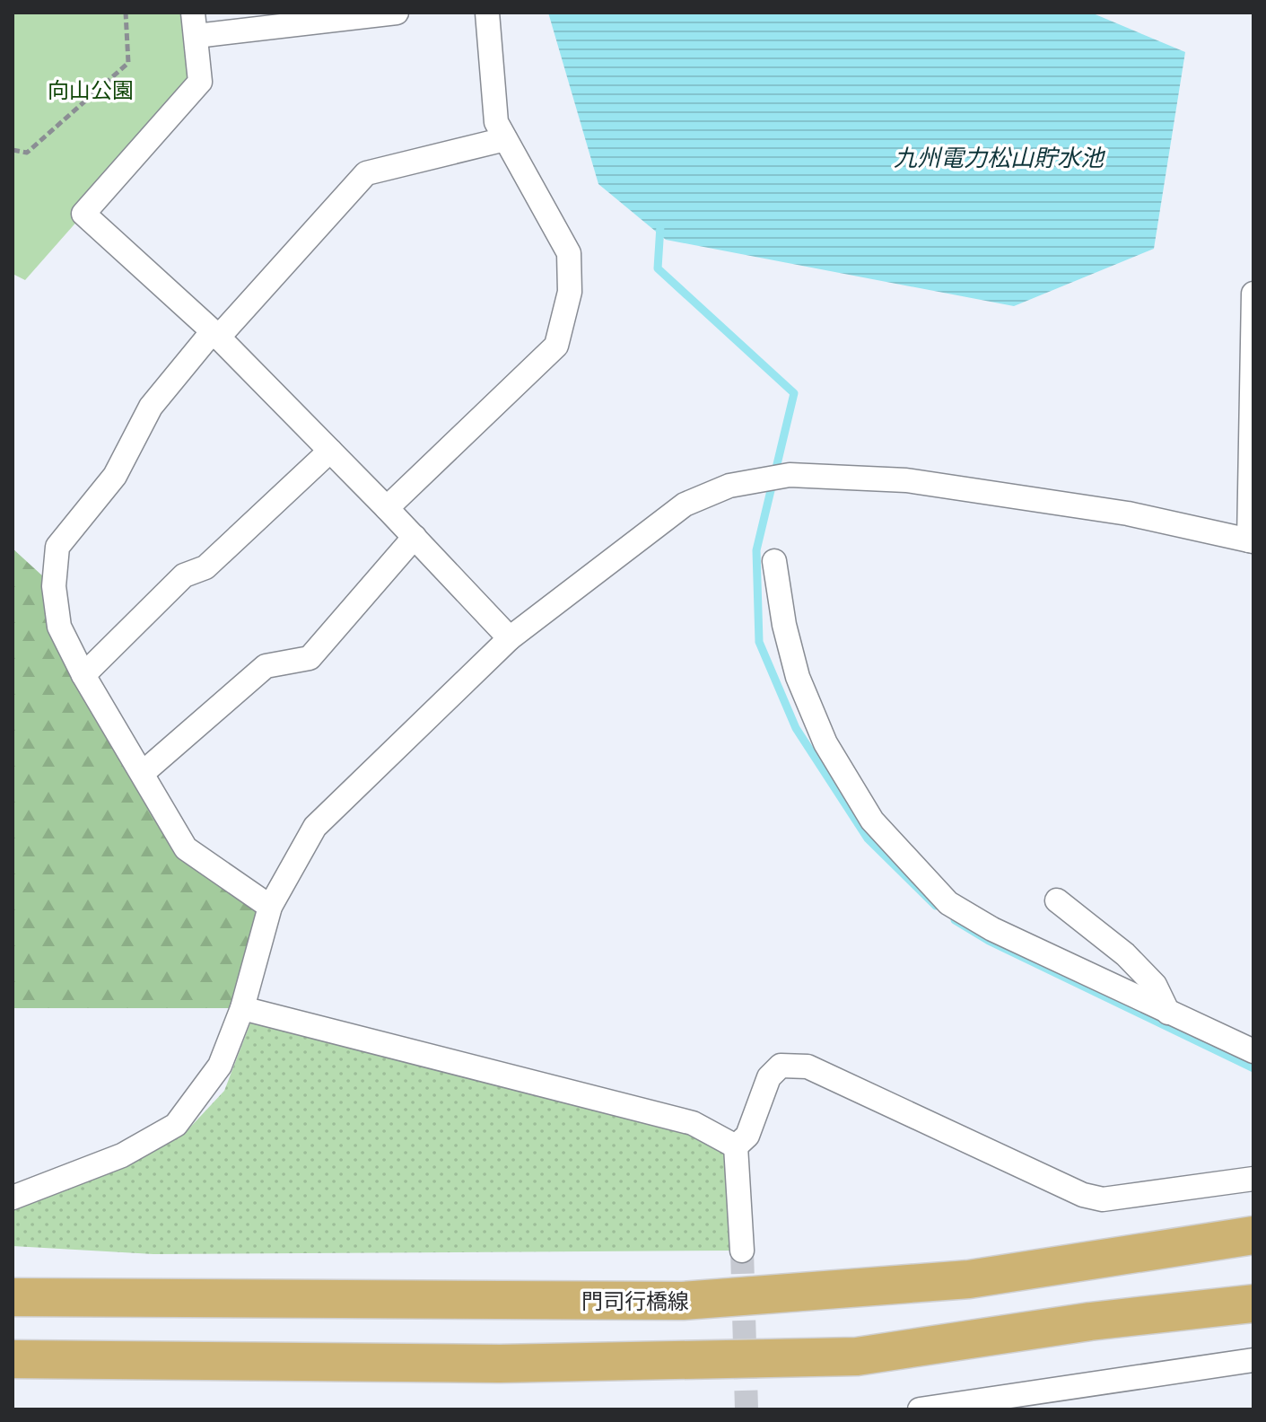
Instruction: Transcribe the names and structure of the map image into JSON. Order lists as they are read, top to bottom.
{
  "streets": {
    "main road": ["門司行橋線"]
  },
  "water": ["九州電力松山貯水池"],
  "parks": ["向山公園"]
}
